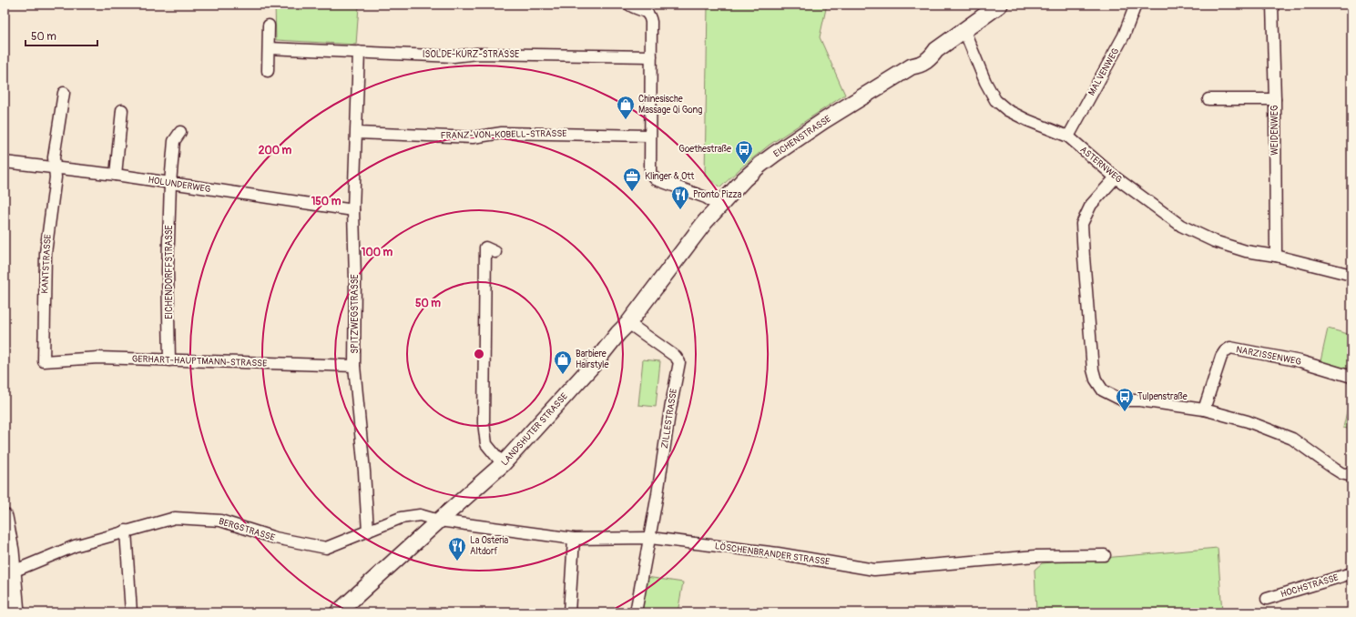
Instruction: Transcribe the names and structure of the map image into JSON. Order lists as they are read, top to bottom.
{
  "streets": {
    "street": [
      "ISOLDE-KURZ-STRASSE",
      "MALVENWEG",
      "WEIDENWEG",
      "FRANZ-VON-KOBELL-STRASSE",
      "EICHENSTRASSE",
      "ASTERNWEG",
      "HOLUNDERWEG",
      "KANTSTRASSE",
      "EICHENDORFFSTRASSE",
      "SPITZWEGSTRASSE",
      "NARZISSENWEG",
      "GERHART-HAUPTMANN-STRASSE",
      "ZILLESTRASSE",
      "LANDSHUTER STRASSE",
      "BERGSTRASSE",
      "LÖSCHENBRANDER STRASSE",
      "HOCHSTRASSE"
    ]
  },
  "crossings": [
    ["ISOLDE-KURZ-STRASSE", "SPITZWEGSTRASSE"],
    ["MALVENWEG", "ASTERNWEG"],
    ["WEIDENWEG", "ASTERNWEG"],
    ["FRANZ-VON-KOBELL-STRASSE", "SPITZWEGSTRASSE"],
    ["EICHENSTRASSE", "ASTERNWEG"],
    ["EICHENSTRASSE", "LANDSHUTER STRASSE"],
    ["HOLUNDERWEG", "KANTSTRASSE"],
    ["HOLUNDERWEG", "EICHENDORFFSTRASSE"],
    ["HOLUNDERWEG", "SPITZWEGSTRASSE"],
    ["KANTSTRASSE", "GERHART-HAUPTMANN-STRASSE"],
    ["EICHENDORFFSTRASSE", "GERHART-HAUPTMANN-STRASSE"],
    ["SPITZWEGSTRASSE", "GERHART-HAUPTMANN-STRASSE"],
    ["SPITZWEGSTRASSE", "BERGSTRASSE"],
    ["ZILLESTRASSE", "LANDSHUTER STRASSE"],
    ["ZILLESTRASSE", "LÖSCHENBRANDER STRASSE"],
    ["LANDSHUTER STRASSE", "BERGSTRASSE"],
    ["LANDSHUTER STRASSE", "LÖSCHENBRANDER STRASSE"],
    ["BERGSTRASSE", "LÖSCHENBRANDER STRASSE"]
  ],
  "places": {
    "shop": ["Chinesische Massage Qi Gong", "Barbiere Hairstyle"],
    "bus stop": ["Goethestraße", "Tulpenstraße"],
    "office": ["Klinger & Ott"],
    "restaurant": ["Pronto Pizza", "La Osteria Altdorf"]
  },
  "scale_bar": "50 m",
  "rings": [
    "200 m",
    "150 m",
    "100 m",
    "50 m"
  ]
}
